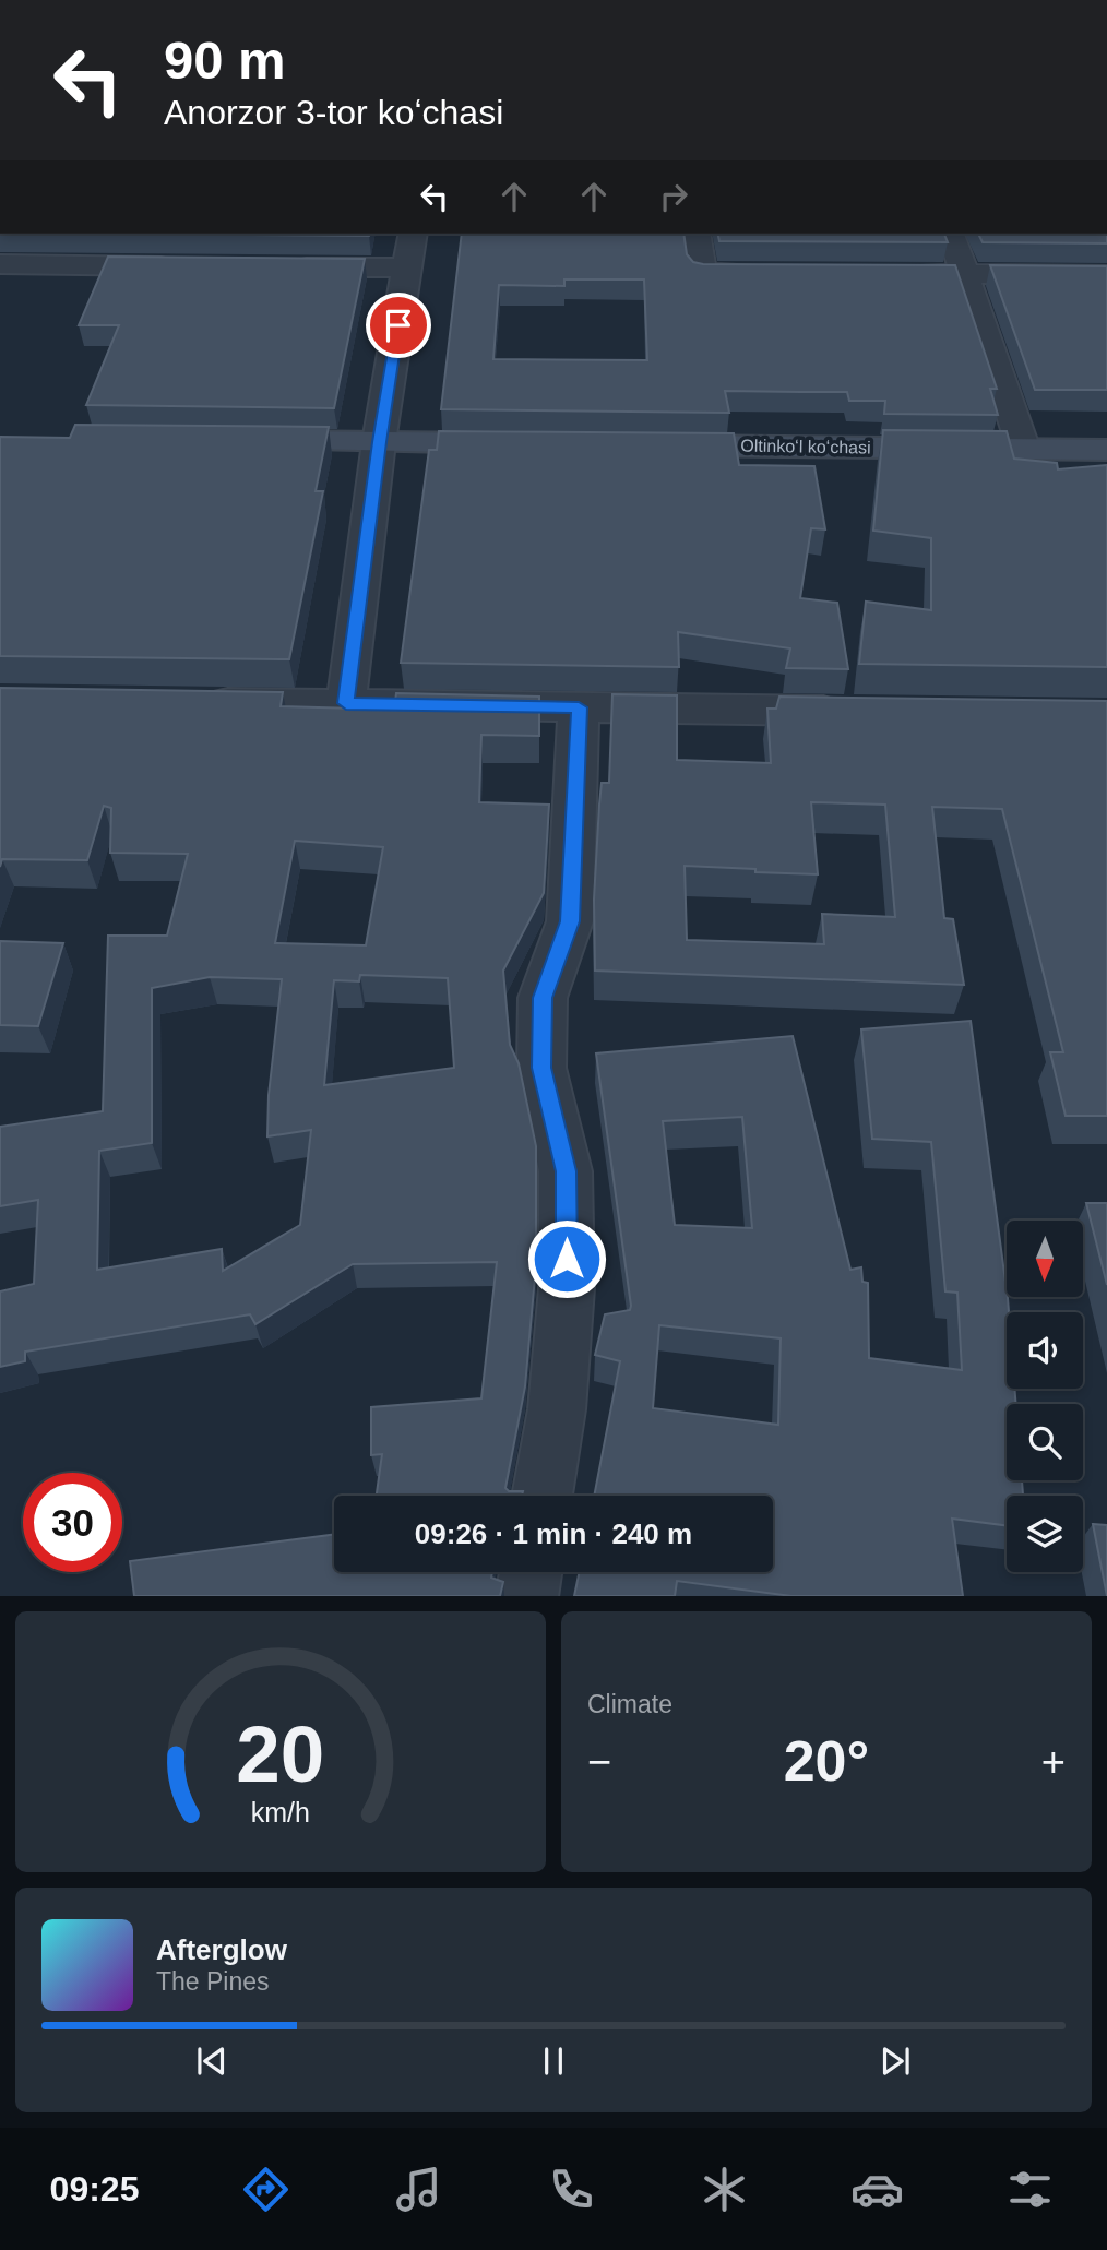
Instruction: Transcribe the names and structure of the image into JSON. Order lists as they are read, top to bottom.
{
  "streets": {
    "main road": ["Oltinkoʻl koʻchasi"]
  },
  "north": "bottom",
  "page": {
    "turn": ["90 m", "Anorzor 3-tor koʻchasi"],
    "limit": "30",
    "trip": "09:26 · 1 min · 240 m",
    "tile": "Climate",
    "heat": ["−", "20°", "+"],
    "song": ["Afterglow", "The Pines"],
    "tabs": "09:25",
    "gauge": ["20", "km/h"]
  }
}
